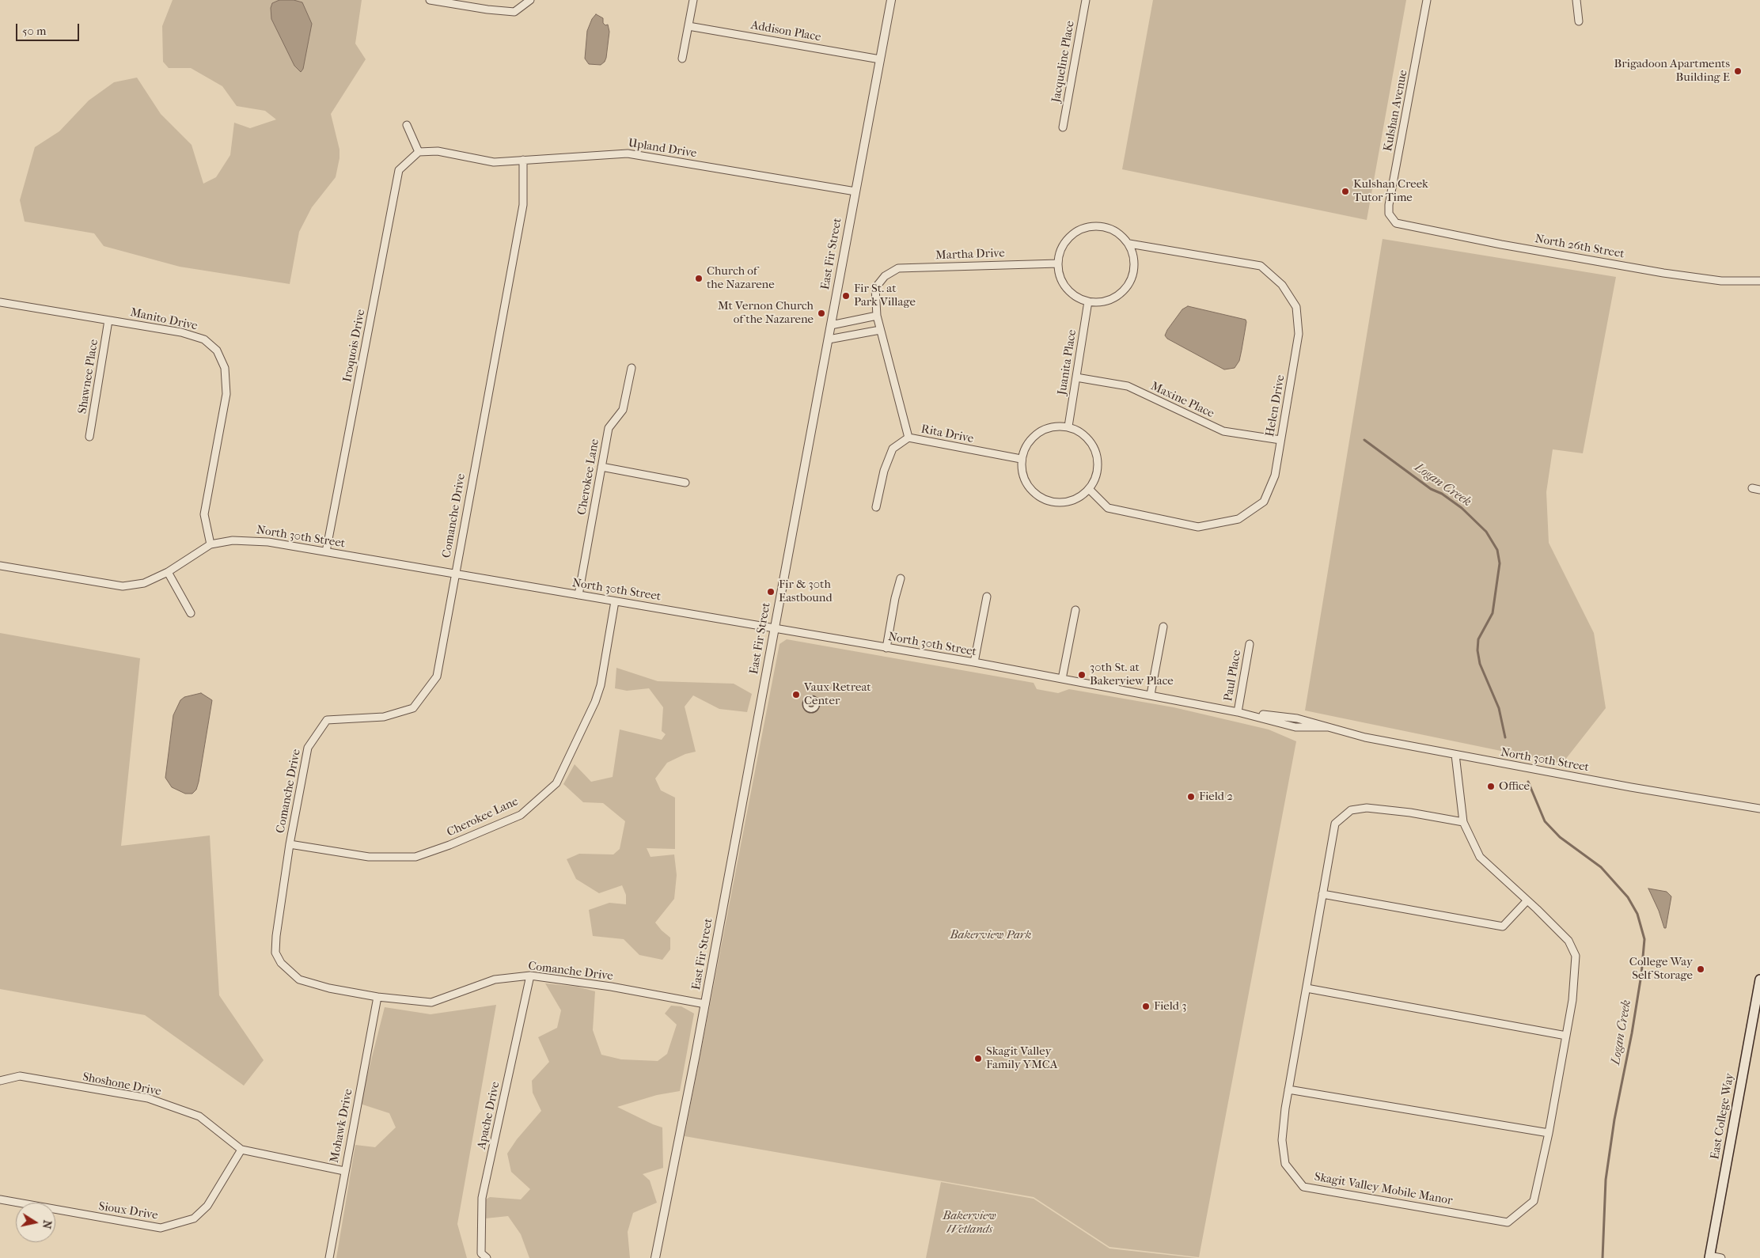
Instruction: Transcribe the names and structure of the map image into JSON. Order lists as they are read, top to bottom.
{
  "streets": {
    "main road": ["East College Way"],
    "street": [
      "Addison Place",
      "Jacqueline Place",
      "Kulshan Avenue",
      "Upland Drive",
      "North 26th Street",
      "East Fir Street",
      "Martha Drive",
      "Manito Drive",
      "Iroquois Drive",
      "Juanita Place",
      "Shawnee Place",
      "Maxine Place",
      "Helen Drive",
      "Rita Drive",
      "Cherokee Lane",
      "Comanche Drive",
      "North 30th Street",
      "Paul Place",
      "Shoshone Drive",
      "Apache Drive",
      "Mohawk Drive",
      "Skagit Valley Mobile Manor",
      "Sioux Drive"
    ]
  },
  "crossings": [
    ["Addison Place", "East Fir Street"],
    ["Kulshan Avenue", "North 26th Street"],
    ["Upland Drive", "East Fir Street"],
    ["Upland Drive", "Iroquois Drive"],
    ["Upland Drive", "Comanche Drive"],
    ["East Fir Street", "Comanche Drive"],
    ["East Fir Street", "North 30th Street"],
    ["Martha Drive", "Juanita Place"],
    ["Martha Drive", "Helen Drive"],
    ["Martha Drive", "Rita Drive"],
    ["Manito Drive", "Shawnee Place"],
    ["Manito Drive", "North 30th Street"],
    ["Iroquois Drive", "North 30th Street"],
    ["Juanita Place", "Maxine Place"],
    ["Juanita Place", "Helen Drive"],
    ["Juanita Place", "Rita Drive"],
    ["Maxine Place", "Helen Drive"],
    ["Helen Drive", "Rita Drive"],
    ["Cherokee Lane", "Comanche Drive"],
    ["Cherokee Lane", "North 30th Street"],
    ["Comanche Drive", "North 30th Street"],
    ["Comanche Drive", "Apache Drive"],
    ["Comanche Drive", "Mohawk Drive"],
    ["North 30th Street", "Paul Place"],
    ["North 30th Street", "Skagit Valley Mobile Manor"],
    ["Shoshone Drive", "Mohawk Drive"],
    ["Shoshone Drive", "Sioux Drive"]
  ],
  "water": ["Logan Creek"],
  "parks": ["Bakerview Park", "Bakerview Wetlands"],
  "places": [
    "Brigadoon Apartments Building E",
    "Kulshan Creek Tutor Time",
    "Church of the Nazarene",
    "Fir St. at Park Village",
    "Mt Vernon Church of the Nazarene",
    "Fir & 30th Eastbound",
    "30th St. at Bakerview Place",
    "Vaux Retreat Center",
    "Office",
    "Field 2",
    "College Way Self Storage",
    "Field 3",
    "Skagit Valley Family YMCA"
  ],
  "scale_bar": "50 m",
  "north": "right"
}
